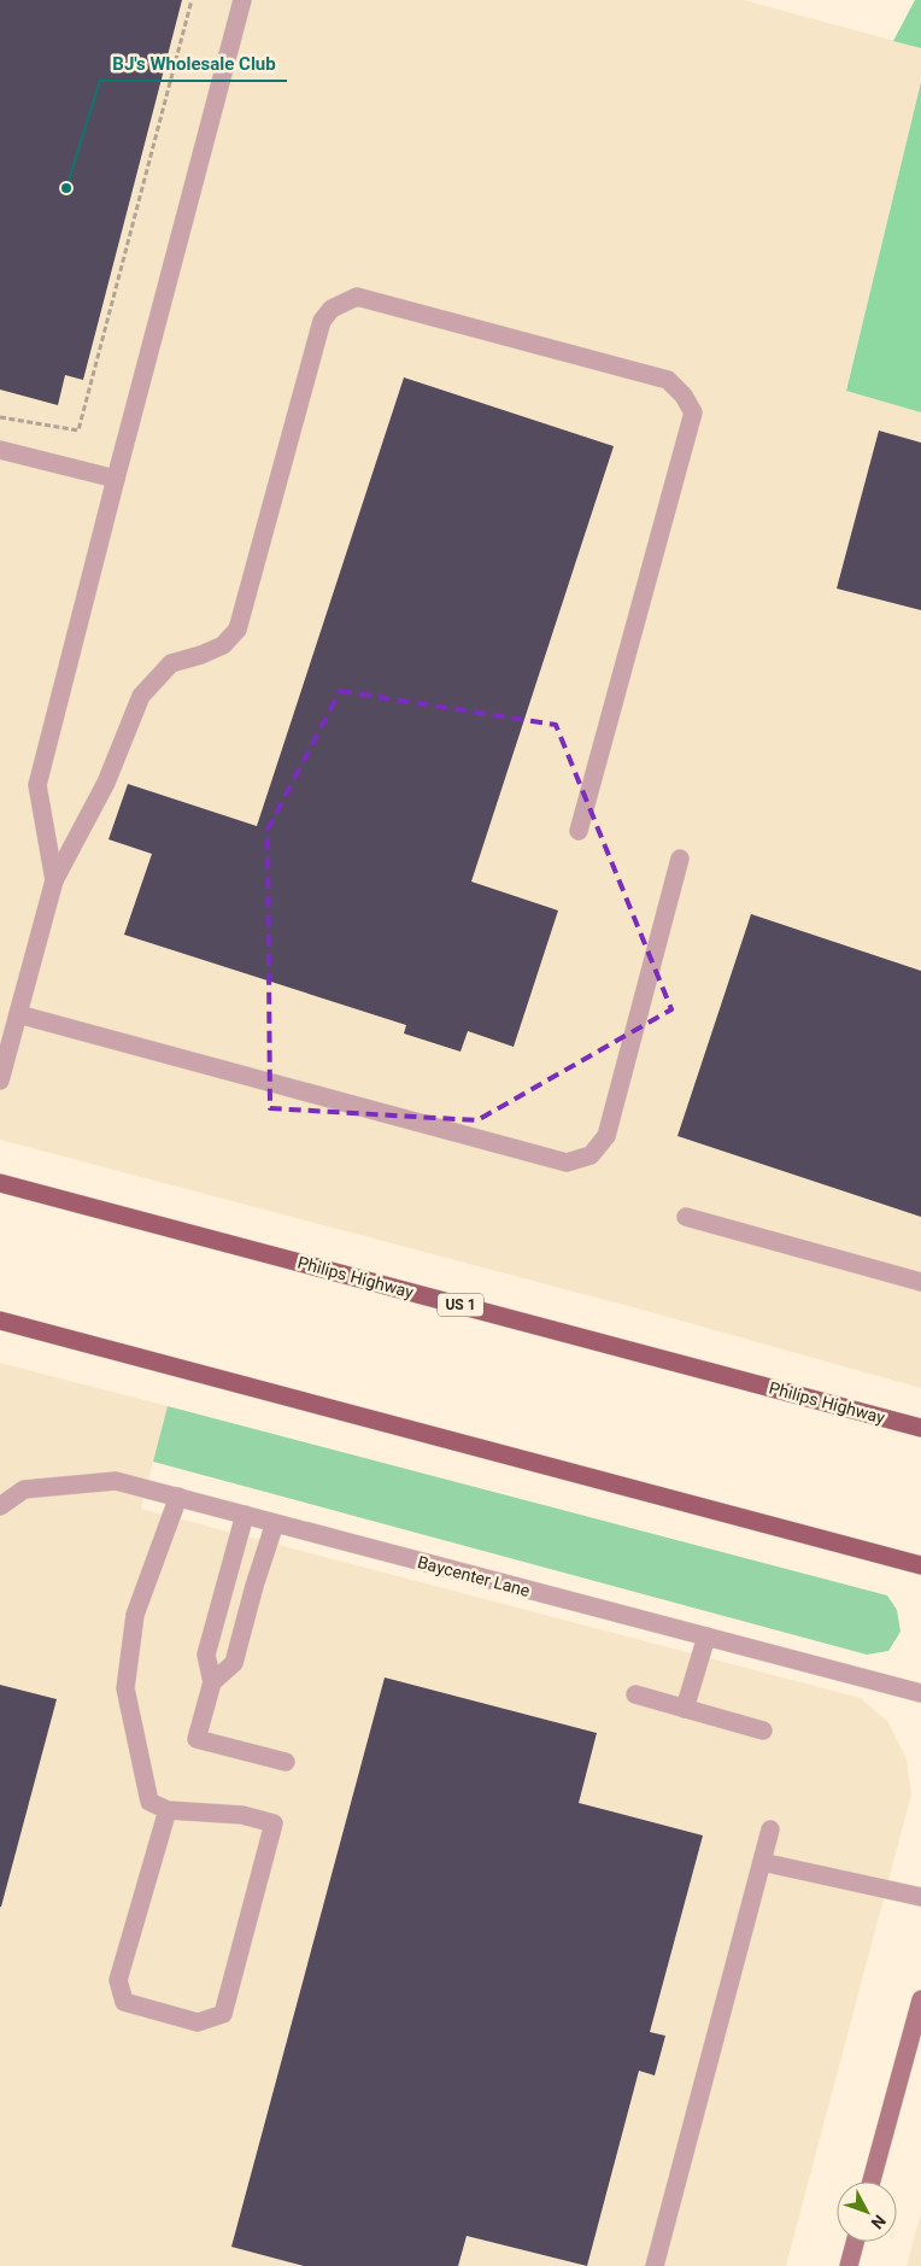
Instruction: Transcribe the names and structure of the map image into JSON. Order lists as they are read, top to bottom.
{
  "streets": {
    "main road": ["Philips Highway", "US 1"],
    "lane": ["Baycenter Lane"]
  },
  "places": ["BJ's Wholesale Club"],
  "north": "bottom right"
}
